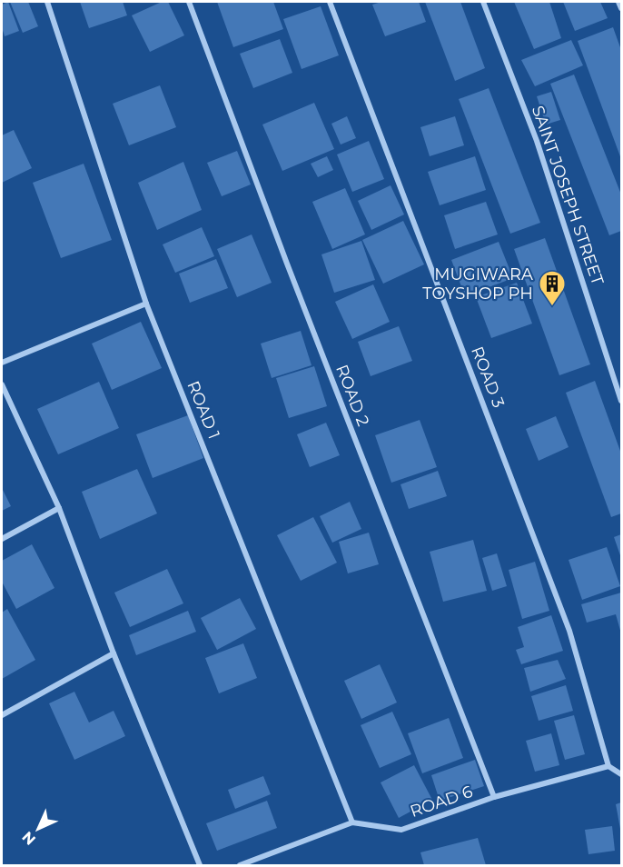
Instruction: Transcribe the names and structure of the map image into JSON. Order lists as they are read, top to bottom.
{
  "streets": {
    "street": [
      "SAINT JOSEPH STREET",
      "ROAD 3",
      "ROAD 2",
      "ROAD 1",
      "ROAD 6"
    ]
  },
  "crossings": [
    ["ROAD 3", "ROAD 6"],
    ["ROAD 2", "ROAD 6"],
    ["ROAD 1", "ROAD 6"]
  ],
  "places": {
    "building": ["MUGIWARA TOYSHOP PH"]
  },
  "north": "bottom left"
}
